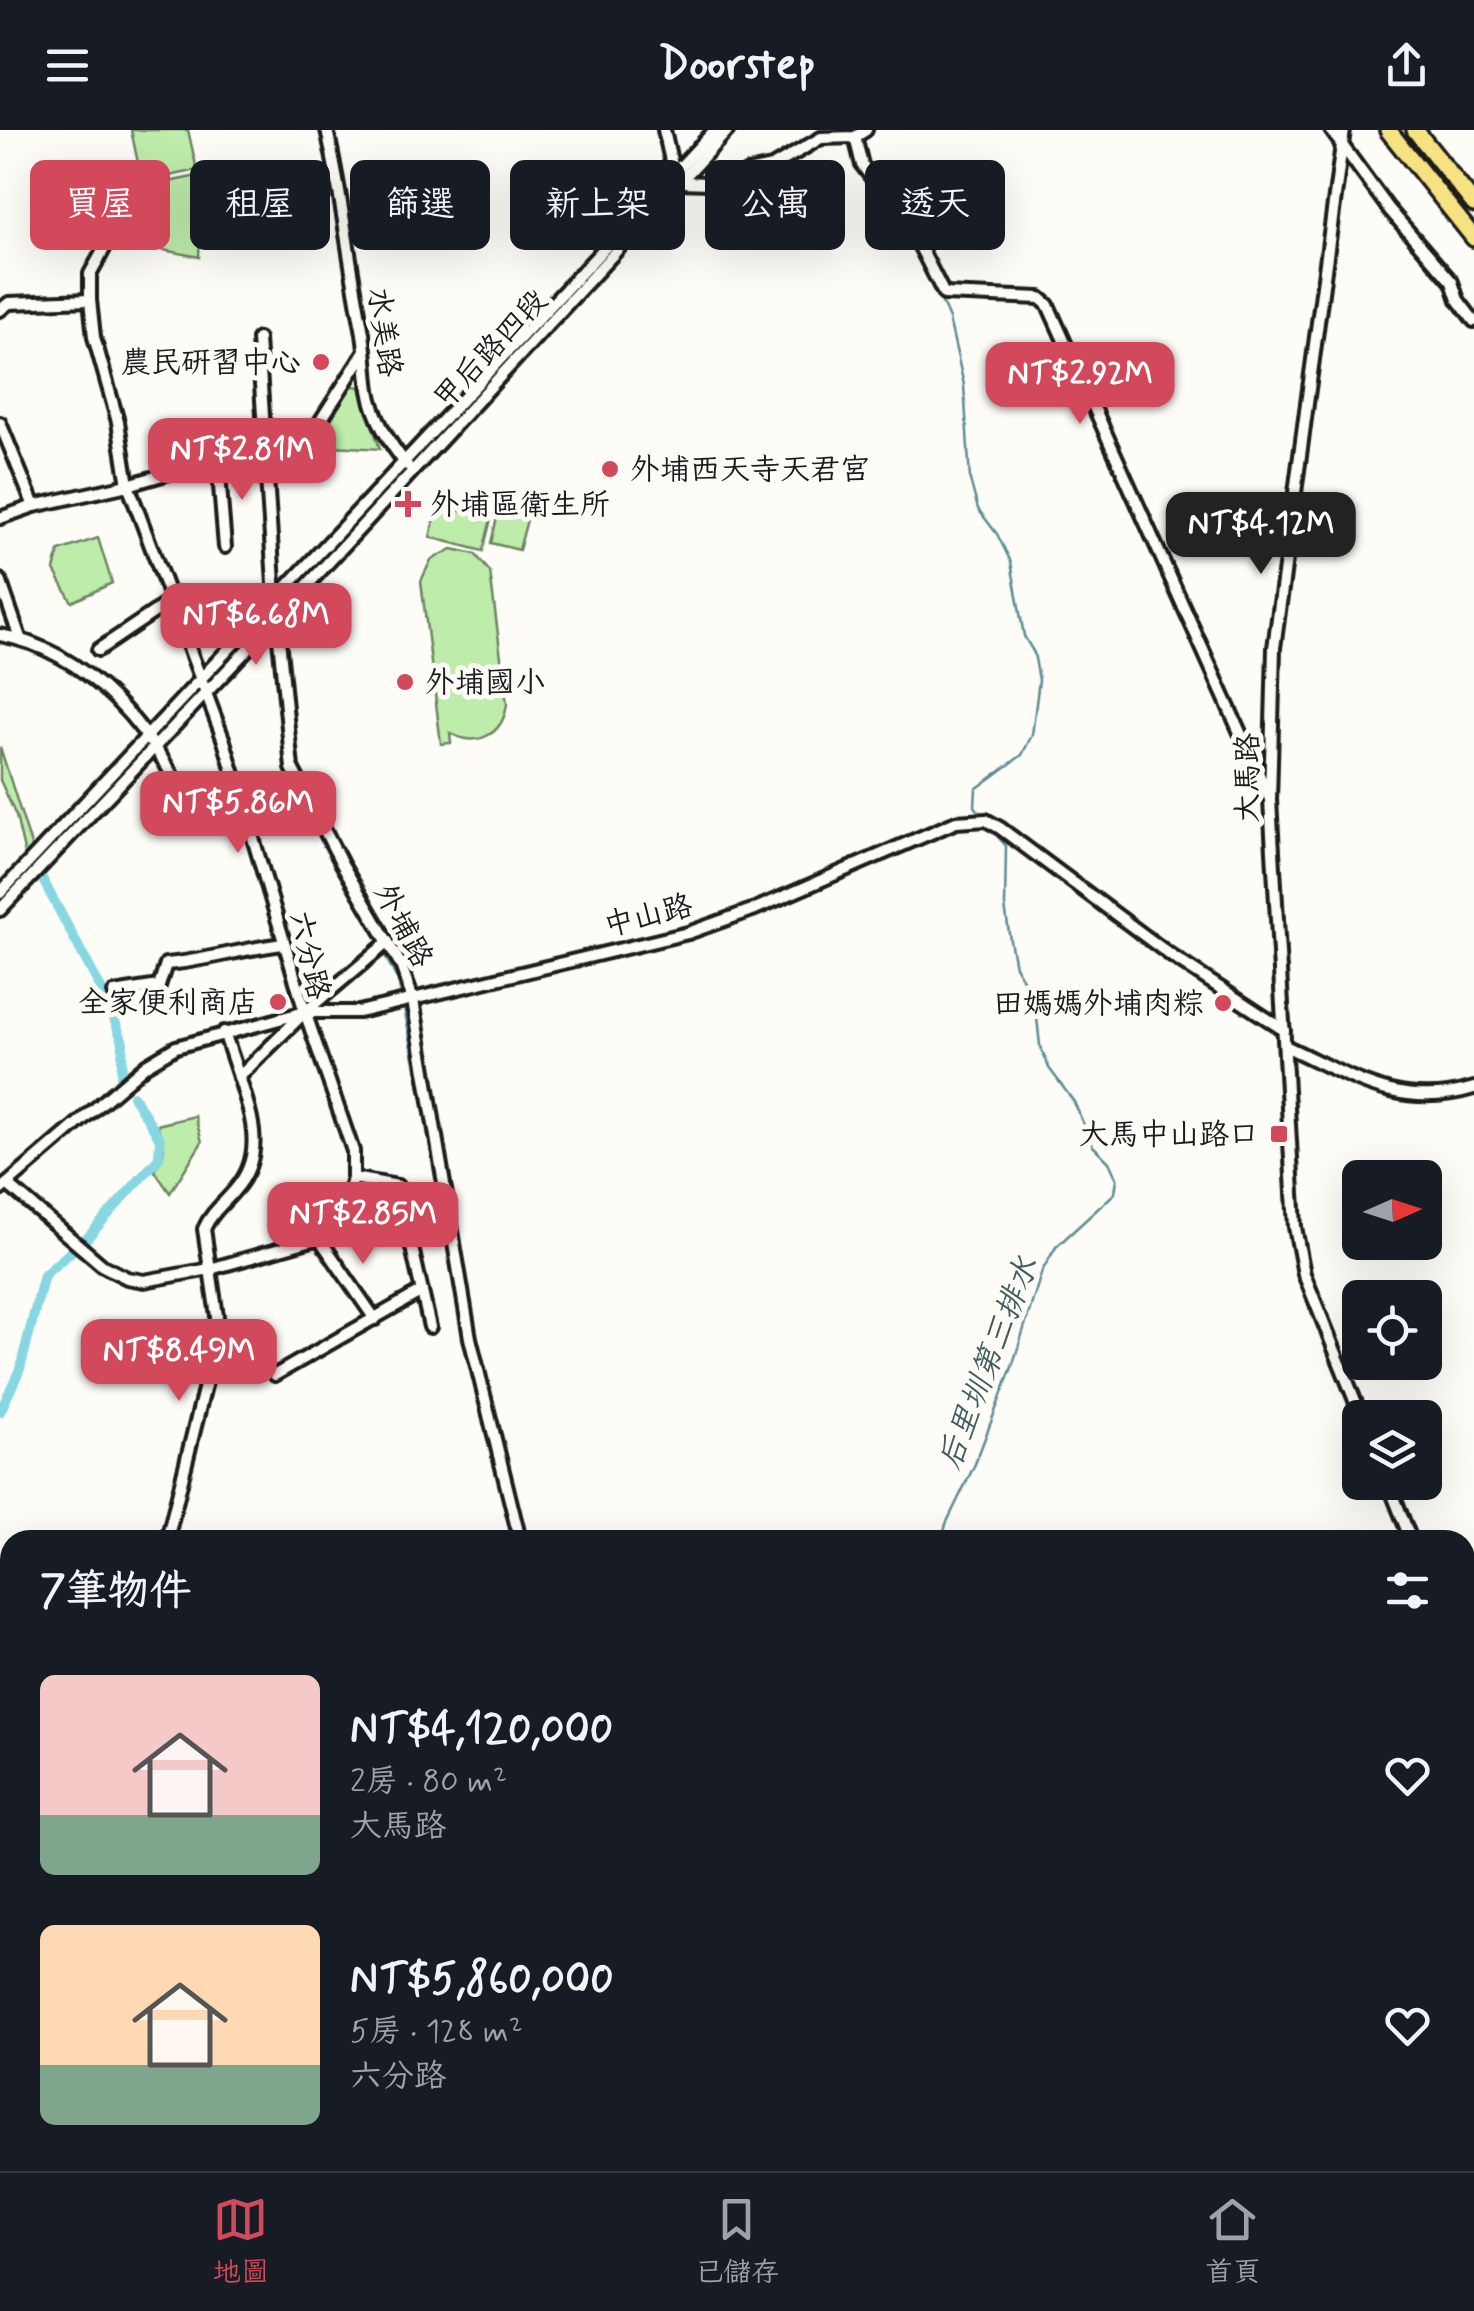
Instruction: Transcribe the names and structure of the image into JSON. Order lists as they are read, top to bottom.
{
  "streets": {
    "street": [
      "水美路",
      "甲后路四段",
      "大馬路",
      "中山路",
      "外埔路",
      "六分路"
    ]
  },
  "crossings": [
    ["水美路", "甲后路四段"],
    ["大馬路", "中山路"],
    ["中山路", "外埔路"],
    ["中山路", "六分路"]
  ],
  "water": ["后里圳第三排水"],
  "places": {
    "other": [
      "農民研習中心",
      "外埔西天寺天君宮",
      "外埔國小",
      "全家便利商店",
      "田媽媽外埔肉粽"
    ],
    "health": ["外埔區衛生所"],
    "transit": ["大馬中山路口"]
  },
  "north": "right",
  "page": {
    "header": "Doorstep",
    "chip": [
      "買屋",
      "租屋",
      "篩選",
      "新上架",
      "公寓",
      "透天"
    ],
    "price": [
      "NT$2.92M",
      "NT$2.81M",
      "NT$4.12M",
      "NT$6.68M",
      "NT$5.86M",
      "NT$2.85M",
      "NT$8.49M"
    ],
    "heading": "7筆物件",
    "list": [
      {
        "name": "NT$4,120,000",
        "note": "2房 · 80 m² · 大馬路"
      },
      {
        "name": "NT$5,860,000",
        "note": "5房 · 128 m² · 六分路"
      }
    ],
    "tabs": ["地圖", "已儲存", "首頁"]
  }
}
